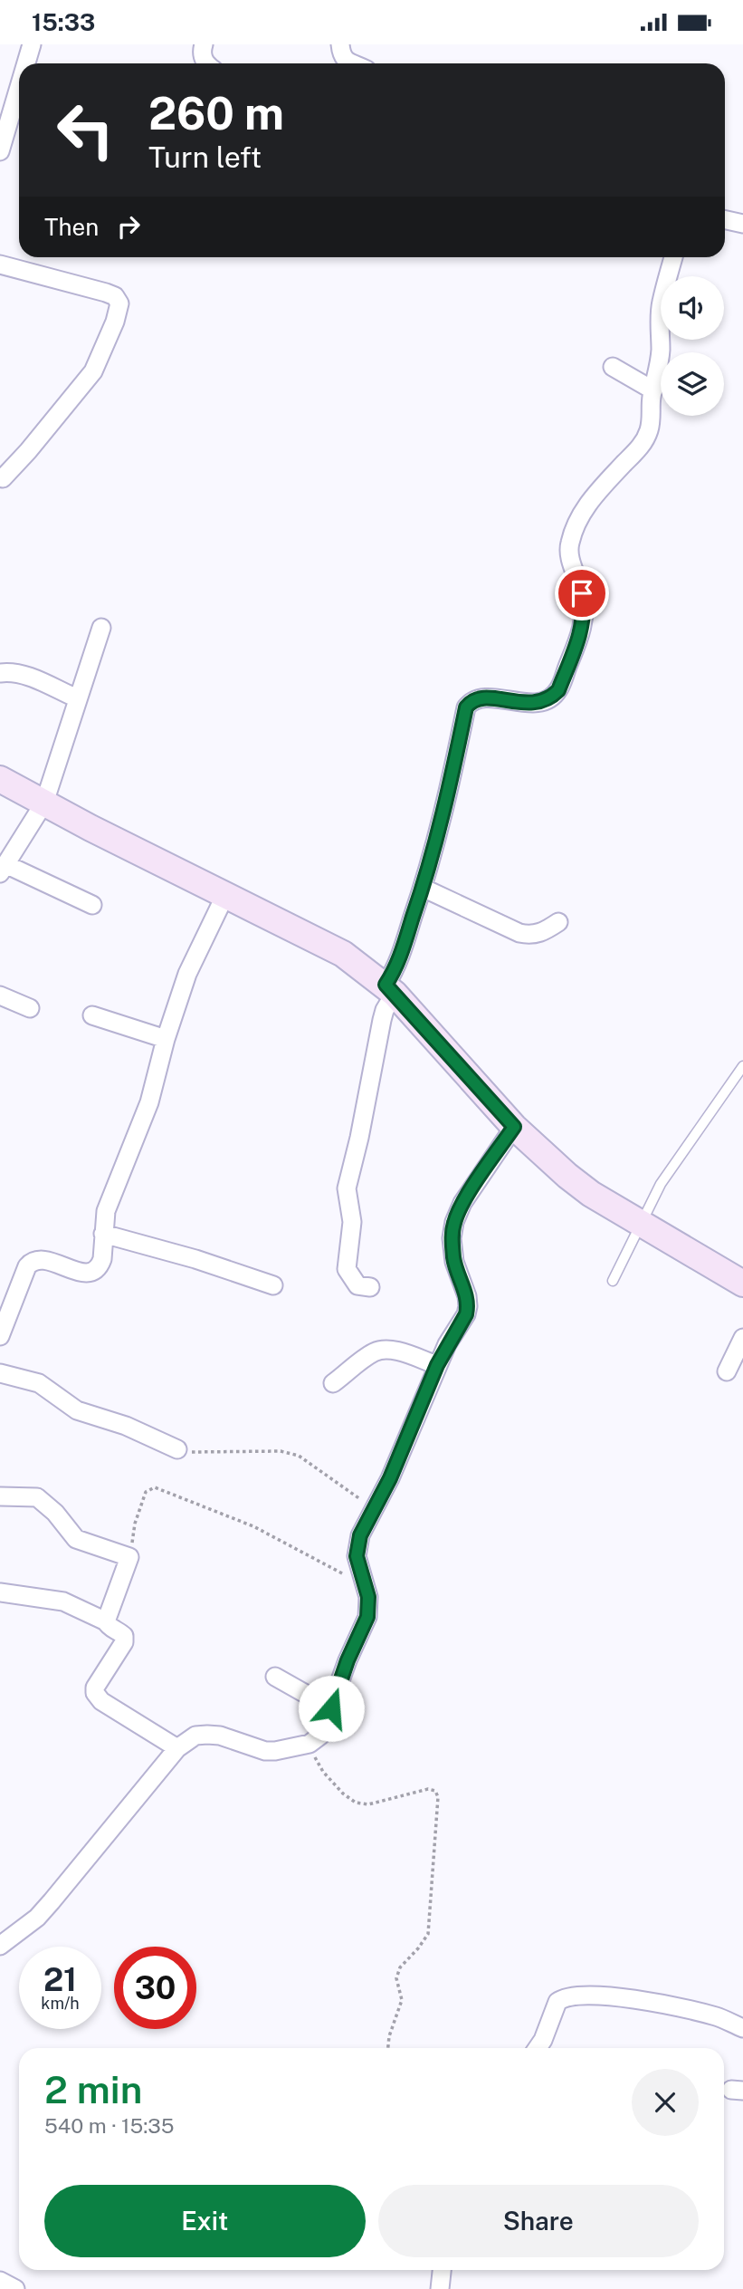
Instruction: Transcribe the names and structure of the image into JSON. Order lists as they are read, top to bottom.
{
  "page": {
    "status": "15:33",
    "turn": ["260 m", "Turn left"],
    "then": "Then",
    "speed": "21 km/h",
    "limit": "30",
    "heading": ["2 min", "540 m · 15:35"],
    "buttons": ["Exit", "Share"]
  }
}
